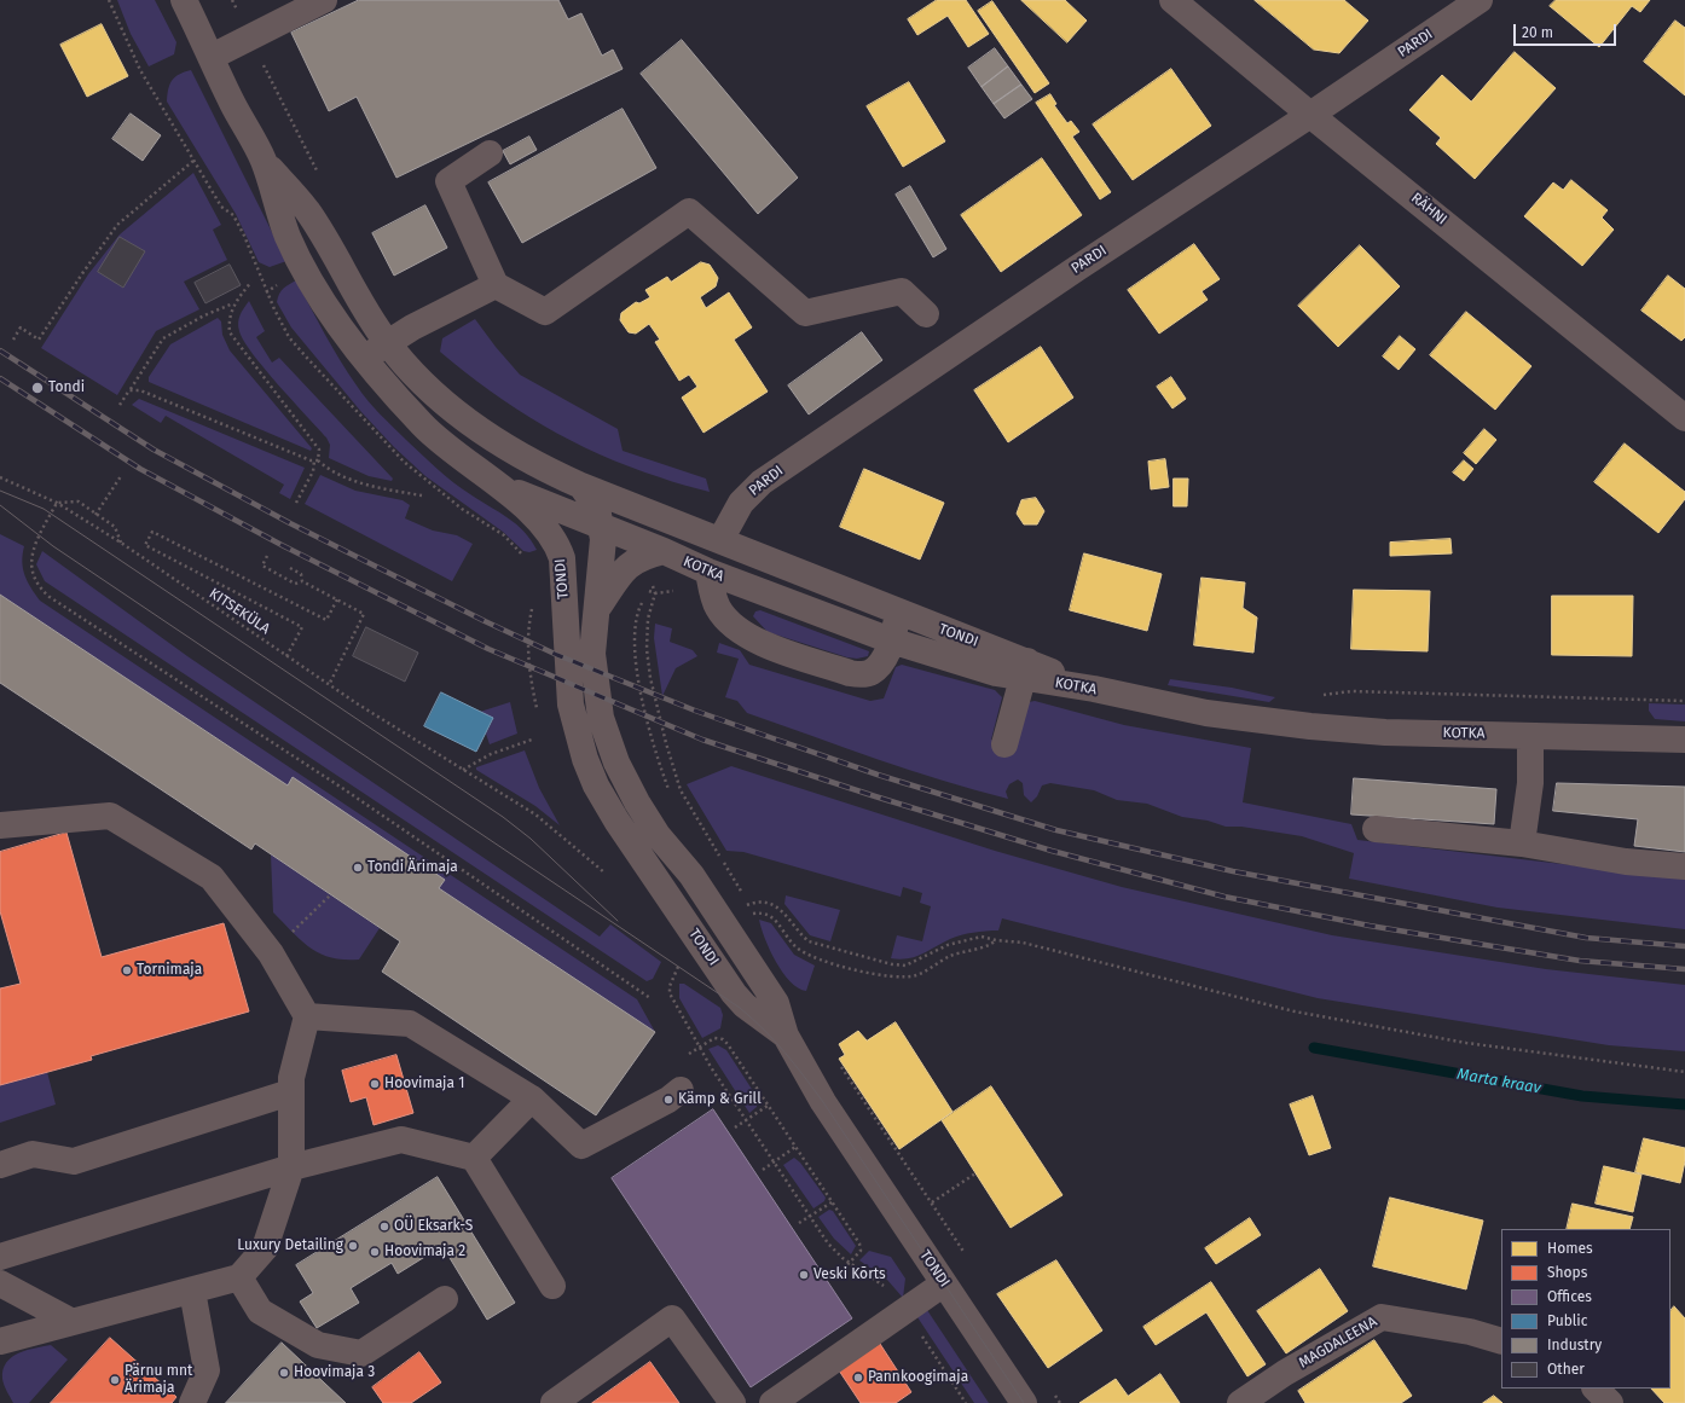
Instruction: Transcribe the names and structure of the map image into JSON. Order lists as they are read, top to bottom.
{
  "streets": {
    "street": [
      "PARDI",
      "RÄHNI",
      "KOTKA",
      "TONDI",
      "MAGDALEENA"
    ],
    "path": ["KITSEKÜLA"]
  },
  "crossings": [
    ["PARDI", "RÄHNI"],
    ["PARDI", "TONDI"],
    ["KOTKA", "TONDI"]
  ],
  "water": ["Marta kraav"],
  "places": [
    "Tondi",
    "Tondi Ärimaja",
    "Tornimaja",
    "Hoovimaja 1",
    "Kämp & Grill",
    "OÜ Eksark-S",
    "Luxury Detailing",
    "Hoovimaja 2",
    "Veski Kõrts",
    "Hoovimaja 3",
    "Pannkoogimaja",
    "Pärnu mnt Ärimaja"
  ],
  "legend": [
    "Homes",
    "Shops",
    "Offices",
    "Public",
    "Industry",
    "Other"
  ],
  "scale_bar": "20 m"
}
